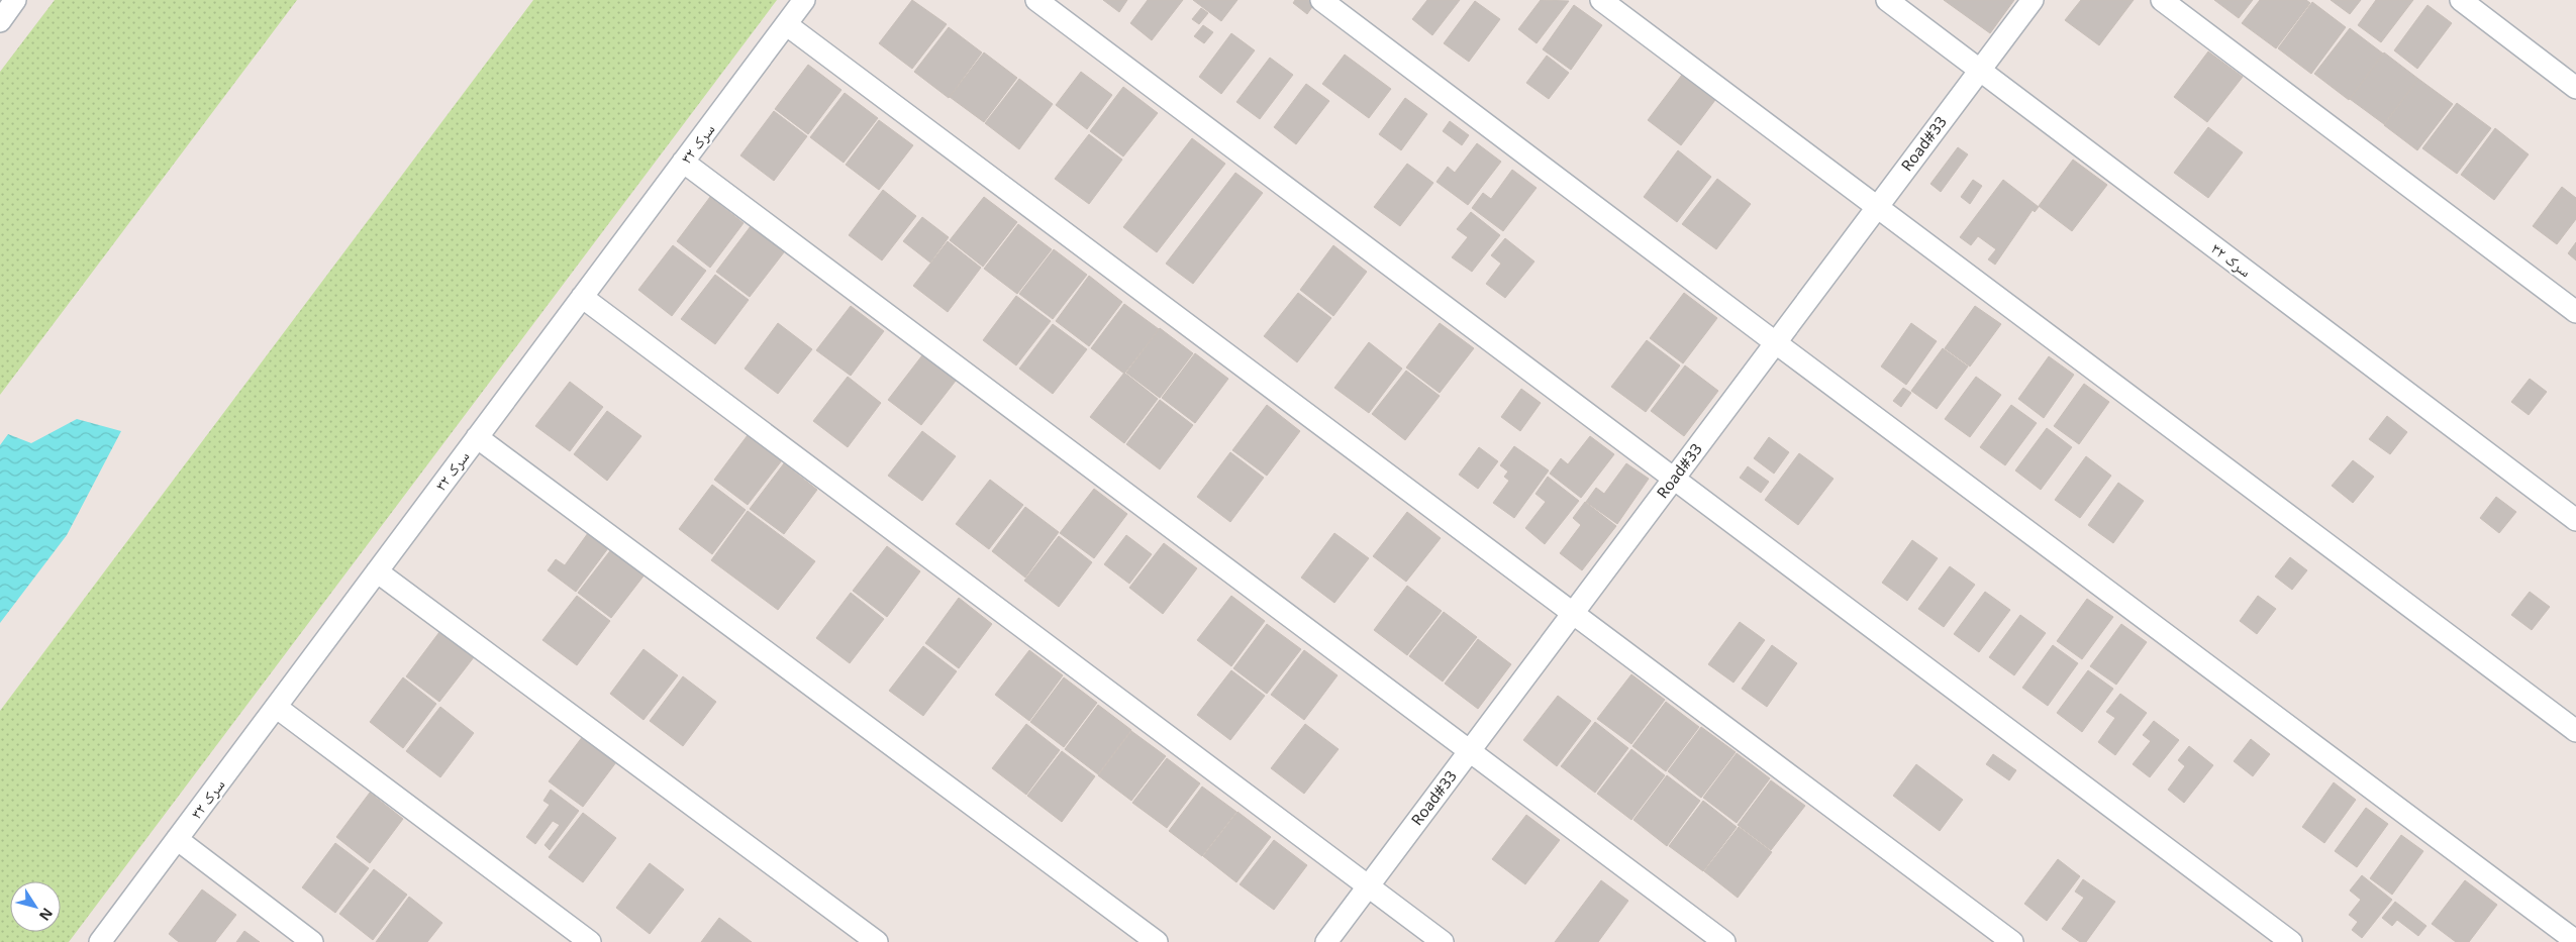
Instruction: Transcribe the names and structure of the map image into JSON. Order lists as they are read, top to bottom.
{
  "streets": {
    "street": ["سرک ۳۲", "Road#33"]
  },
  "crossings": [
    ["سرک ۳۲", "Road#33"]
  ],
  "north": "bottom right"
}
